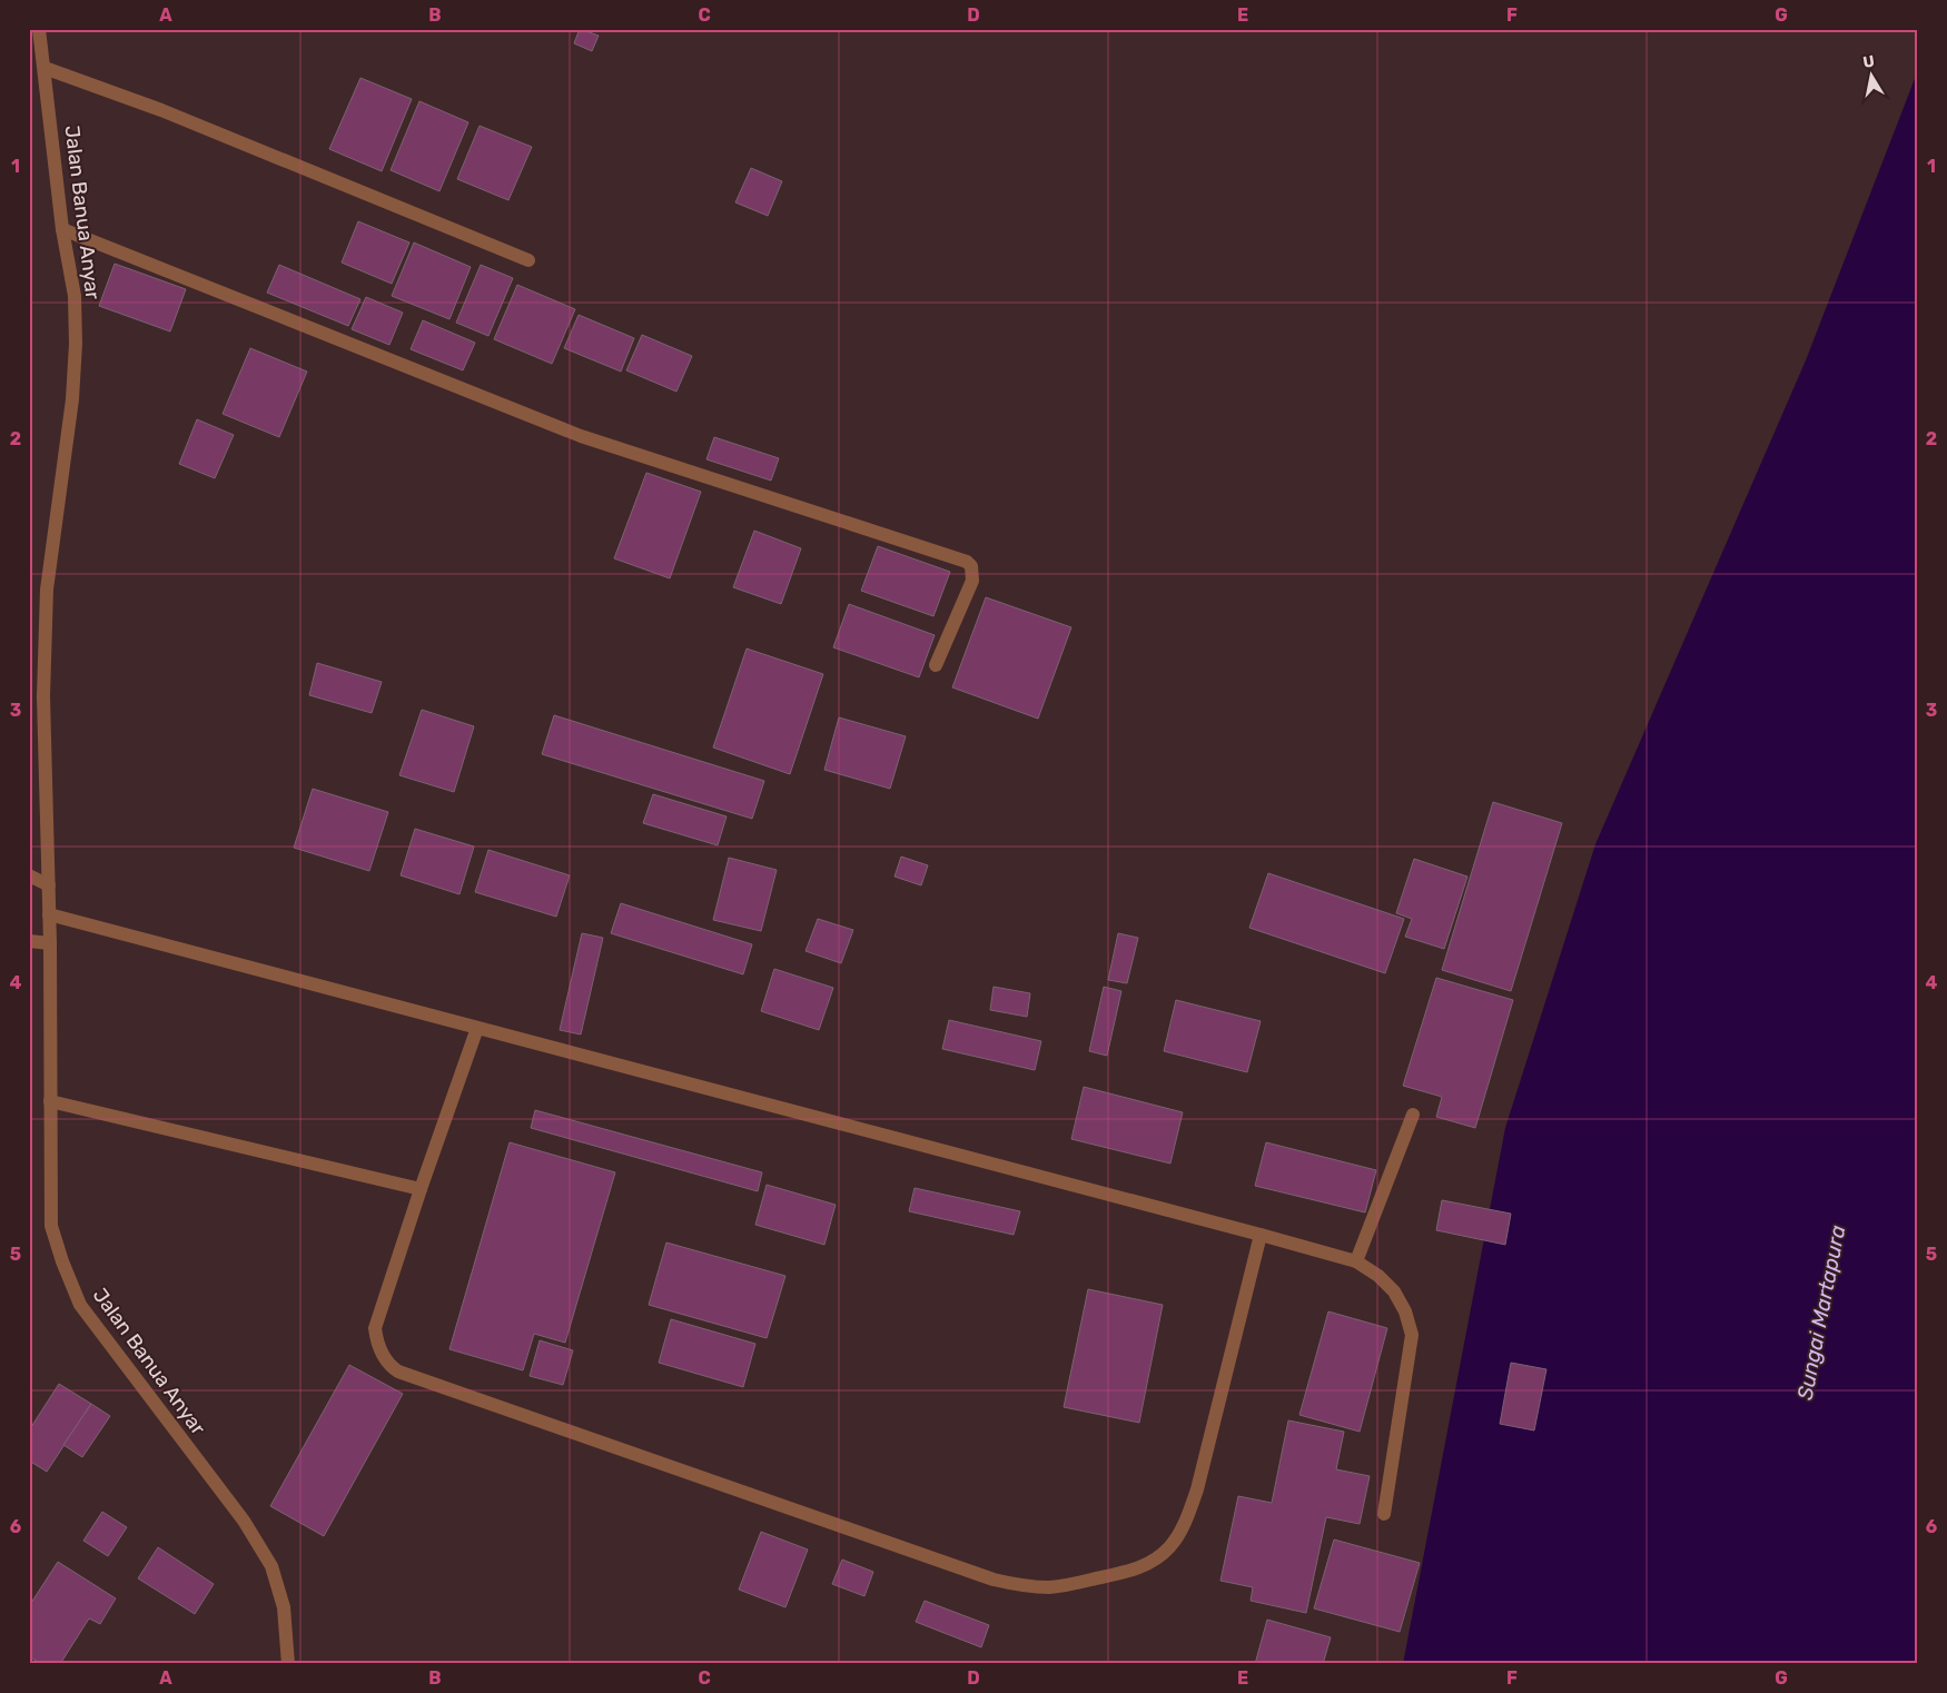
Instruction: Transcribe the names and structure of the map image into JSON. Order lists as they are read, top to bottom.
{
  "streets": {
    "street": ["Jalan Banua Anyar"]
  },
  "water": ["Sungai Martapura"],
  "north": "top",
  "grid": {
    "columns": [
      "A",
      "B",
      "C",
      "D",
      "E",
      "F",
      "G"
    ],
    "rows": [
      "1",
      "2",
      "3",
      "4",
      "5",
      "6"
    ]
  }
}
